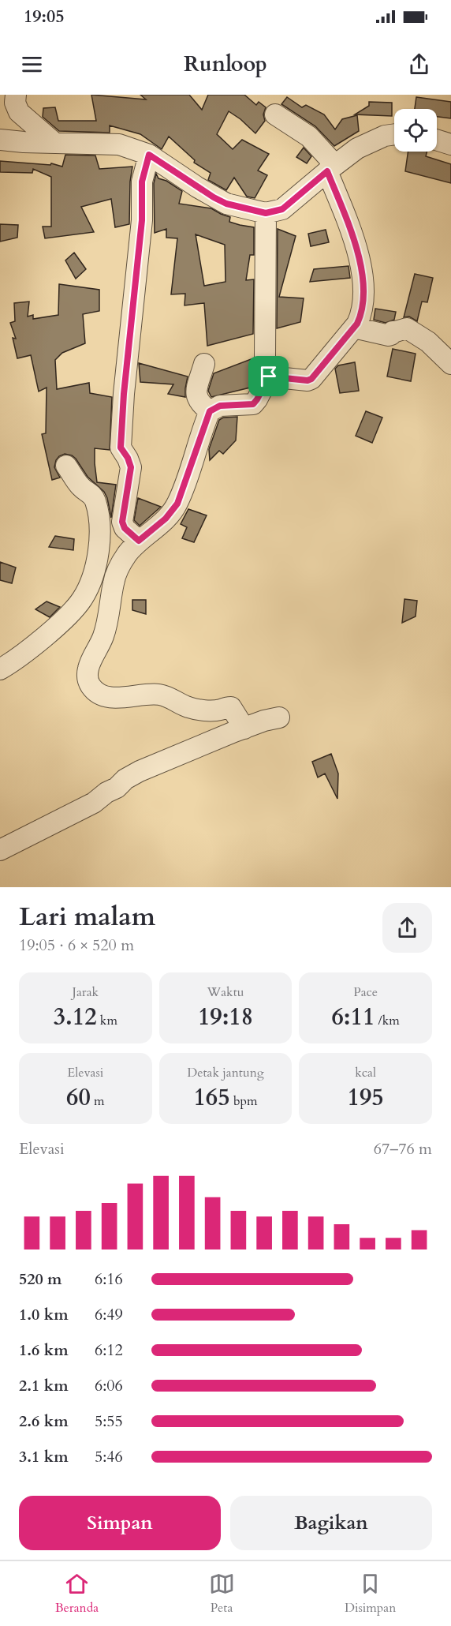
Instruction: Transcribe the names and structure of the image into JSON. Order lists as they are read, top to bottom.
{
  "page": {
    "status": "19:05",
    "header": "Runloop",
    "heading": ["Lari malam", "19:05 · 6 × 520 m"],
    "stats": [
      ["Jarak", "3.12 km"],
      ["Waktu", "19:18"],
      ["Pace", "6:11 /km"],
      ["Elevasi", "60 m"],
      ["Detak jantung", "165 bpm"],
      ["kcal", "195"]
    ],
    "chart": ["Elevasi", "67–76 m"],
    "list": [
      {
        "name": "520 m",
        "note": "6:16"
      },
      {
        "name": "1.0 km",
        "note": "6:49"
      },
      {
        "name": "1.6 km",
        "note": "6:12"
      },
      {
        "name": "2.1 km",
        "note": "6:06"
      },
      {
        "name": "2.6 km",
        "note": "5:55"
      },
      {
        "name": "3.1 km",
        "note": "5:46"
      }
    ],
    "buttons": ["Simpan", "Bagikan"],
    "tabs": ["Beranda", "Peta", "Disimpan"]
  }
}
